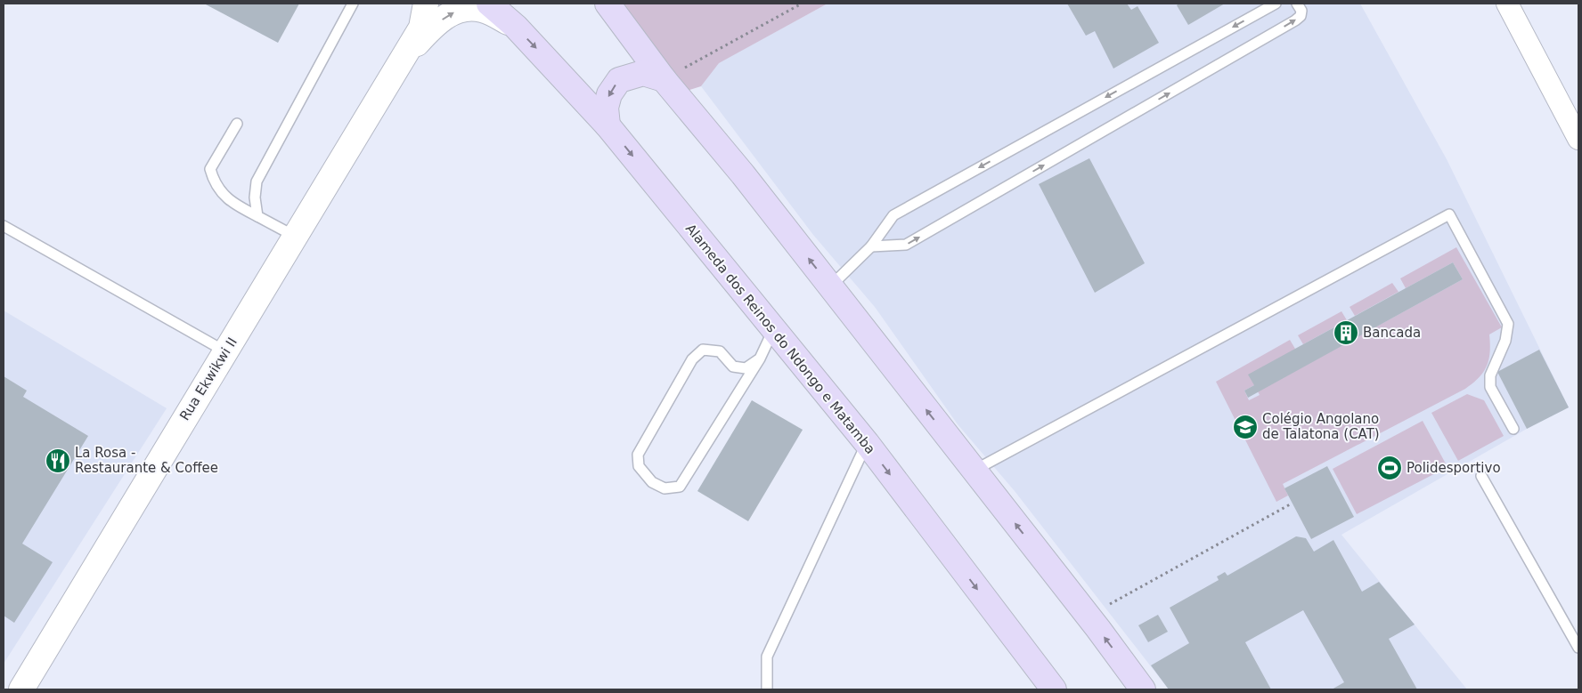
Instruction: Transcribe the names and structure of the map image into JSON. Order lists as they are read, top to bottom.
{
  "streets": {
    "main road": ["Alameda dos Reinos do Ndongo e Matamba"],
    "street": ["Rua Ekwikwi II"]
  },
  "crossings": [
    ["Alameda dos Reinos do Ndongo e Matamba", "Rua Ekwikwi II"]
  ],
  "places": {
    "building": ["Bancada"],
    "school or university": ["Colégio Angolano de Talatona (CAT)"],
    "restaurant": ["La Rosa - Restaurante & Coffee"],
    "sports": ["Polidesportivo"]
  }
}
